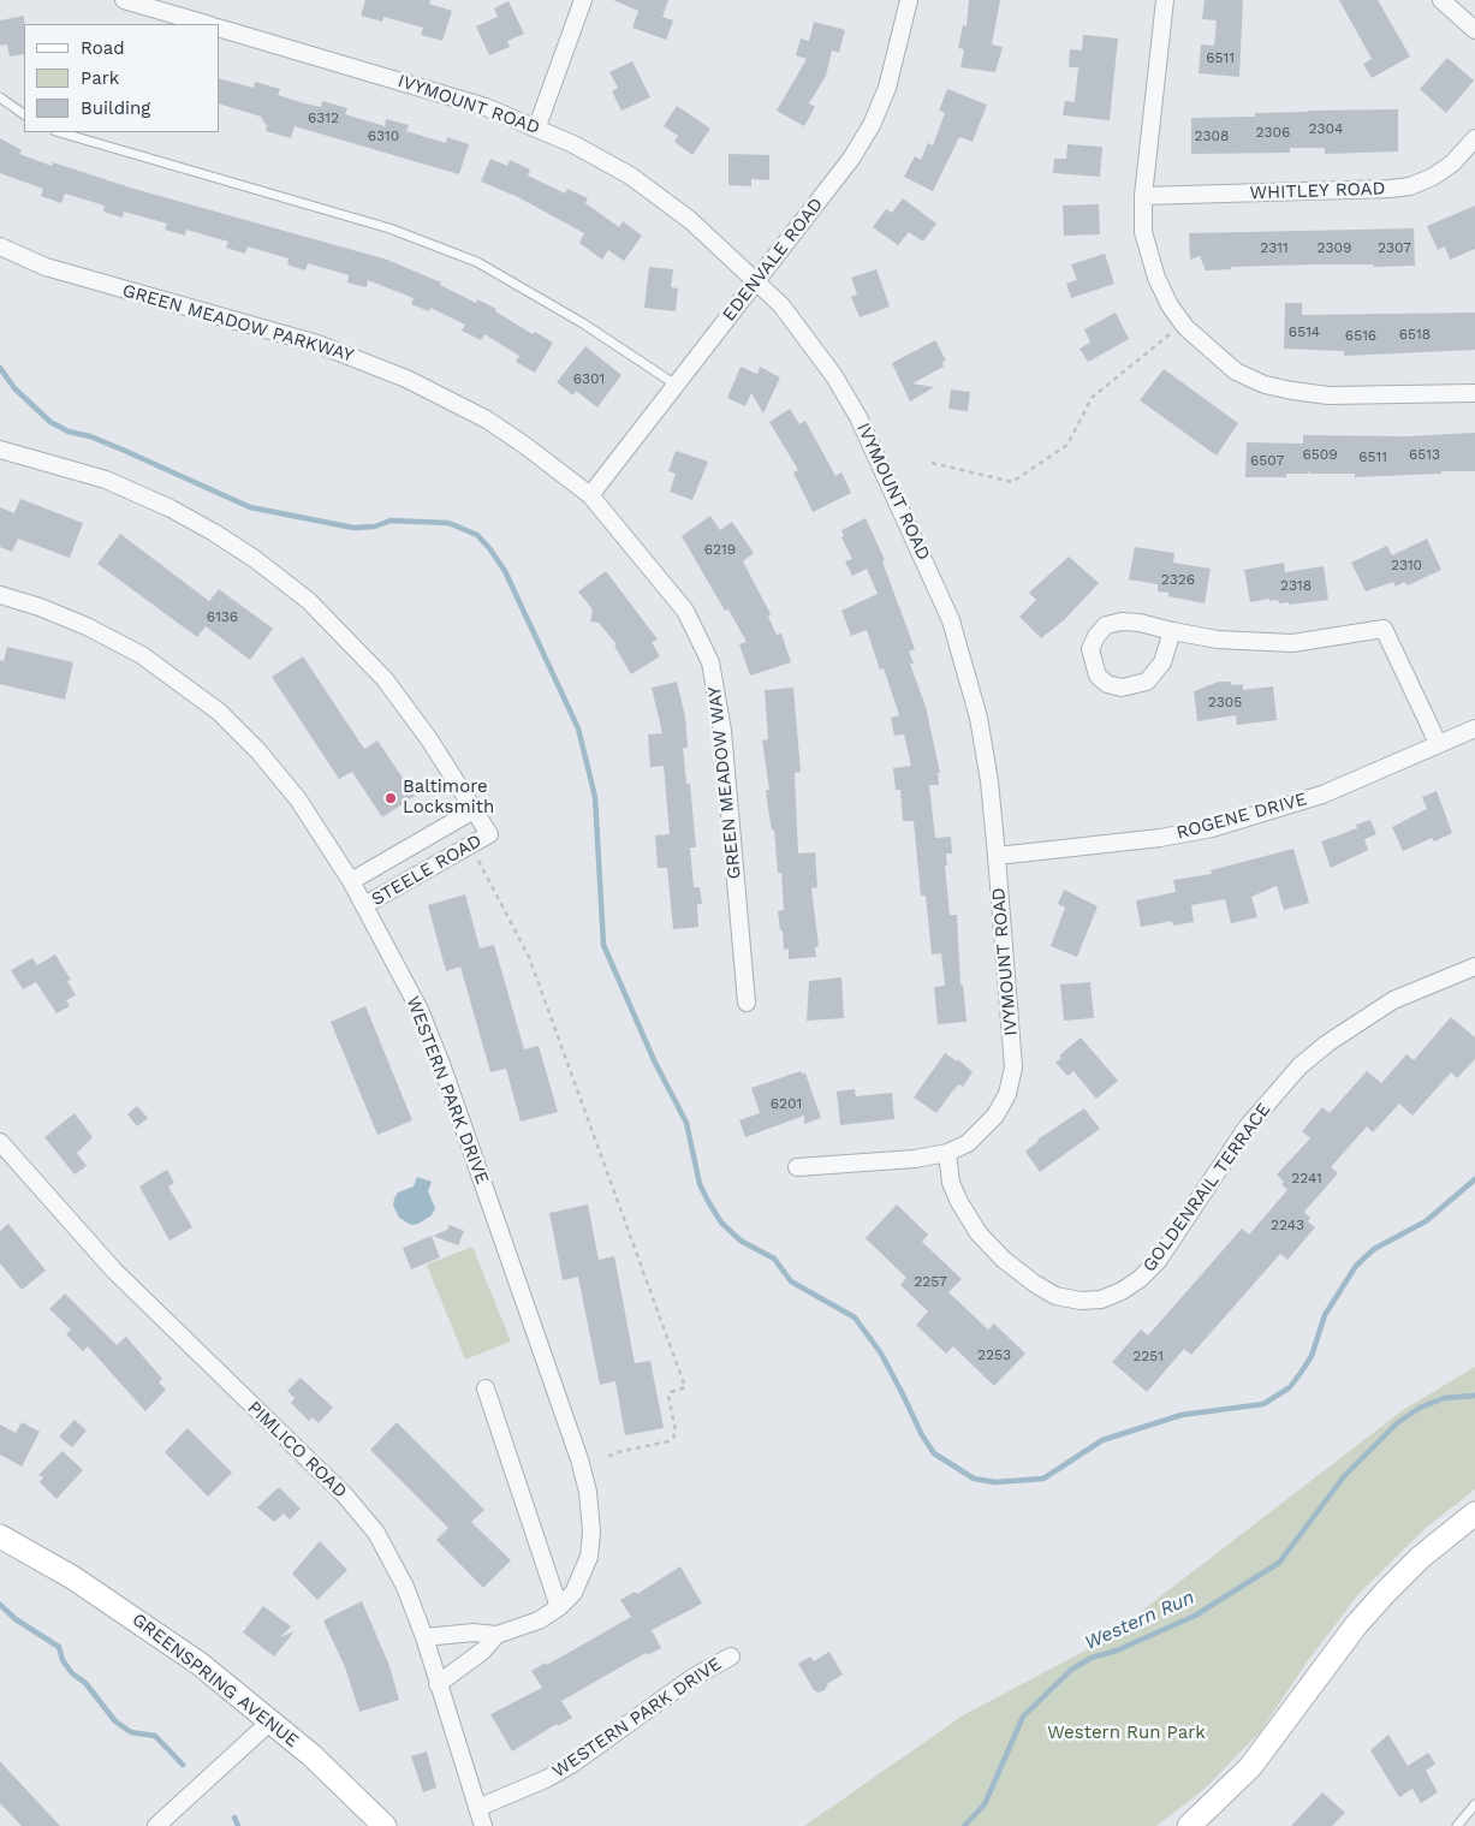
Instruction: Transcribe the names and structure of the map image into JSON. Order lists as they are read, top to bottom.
{
  "streets": {
    "main road": ["GREENSPRING AVENUE"],
    "street": [
      "IVYMOUNT ROAD",
      "WHITLEY ROAD",
      "EDENVALE ROAD",
      "GREEN MEADOW PARKWAY",
      "GREEN MEADOW WAY",
      "ROGENE DRIVE",
      "STEELE ROAD",
      "WESTERN PARK DRIVE",
      "GOLDENRAIL TERRACE",
      "PIMLICO ROAD"
    ]
  },
  "crossings": [
    ["IVYMOUNT ROAD", "EDENVALE ROAD"],
    ["IVYMOUNT ROAD", "ROGENE DRIVE"],
    ["IVYMOUNT ROAD", "GOLDENRAIL TERRACE"],
    ["EDENVALE ROAD", "GREEN MEADOW PARKWAY"],
    ["EDENVALE ROAD", "GREEN MEADOW WAY"],
    ["GREEN MEADOW PARKWAY", "GREEN MEADOW WAY"],
    ["STEELE ROAD", "WESTERN PARK DRIVE"],
    ["WESTERN PARK DRIVE", "PIMLICO ROAD"]
  ],
  "water": ["Western Run"],
  "parks": ["Western Run Park"],
  "places": ["Baltimore Locksmith"],
  "house_numbers": [
    "6511",
    "6312",
    "2304",
    "2306",
    "6310",
    "2308",
    "2311",
    "2309",
    "2307",
    "6514",
    "6518",
    "6516",
    "6301",
    "6509",
    "6513",
    "6511",
    "6507",
    "6219",
    "2310",
    "2326",
    "2318",
    "6136",
    "2305",
    "6201",
    "2241",
    "2243",
    "2257",
    "2253",
    "2251"
  ],
  "legend": ["Road", "Park", "Building"]
}
